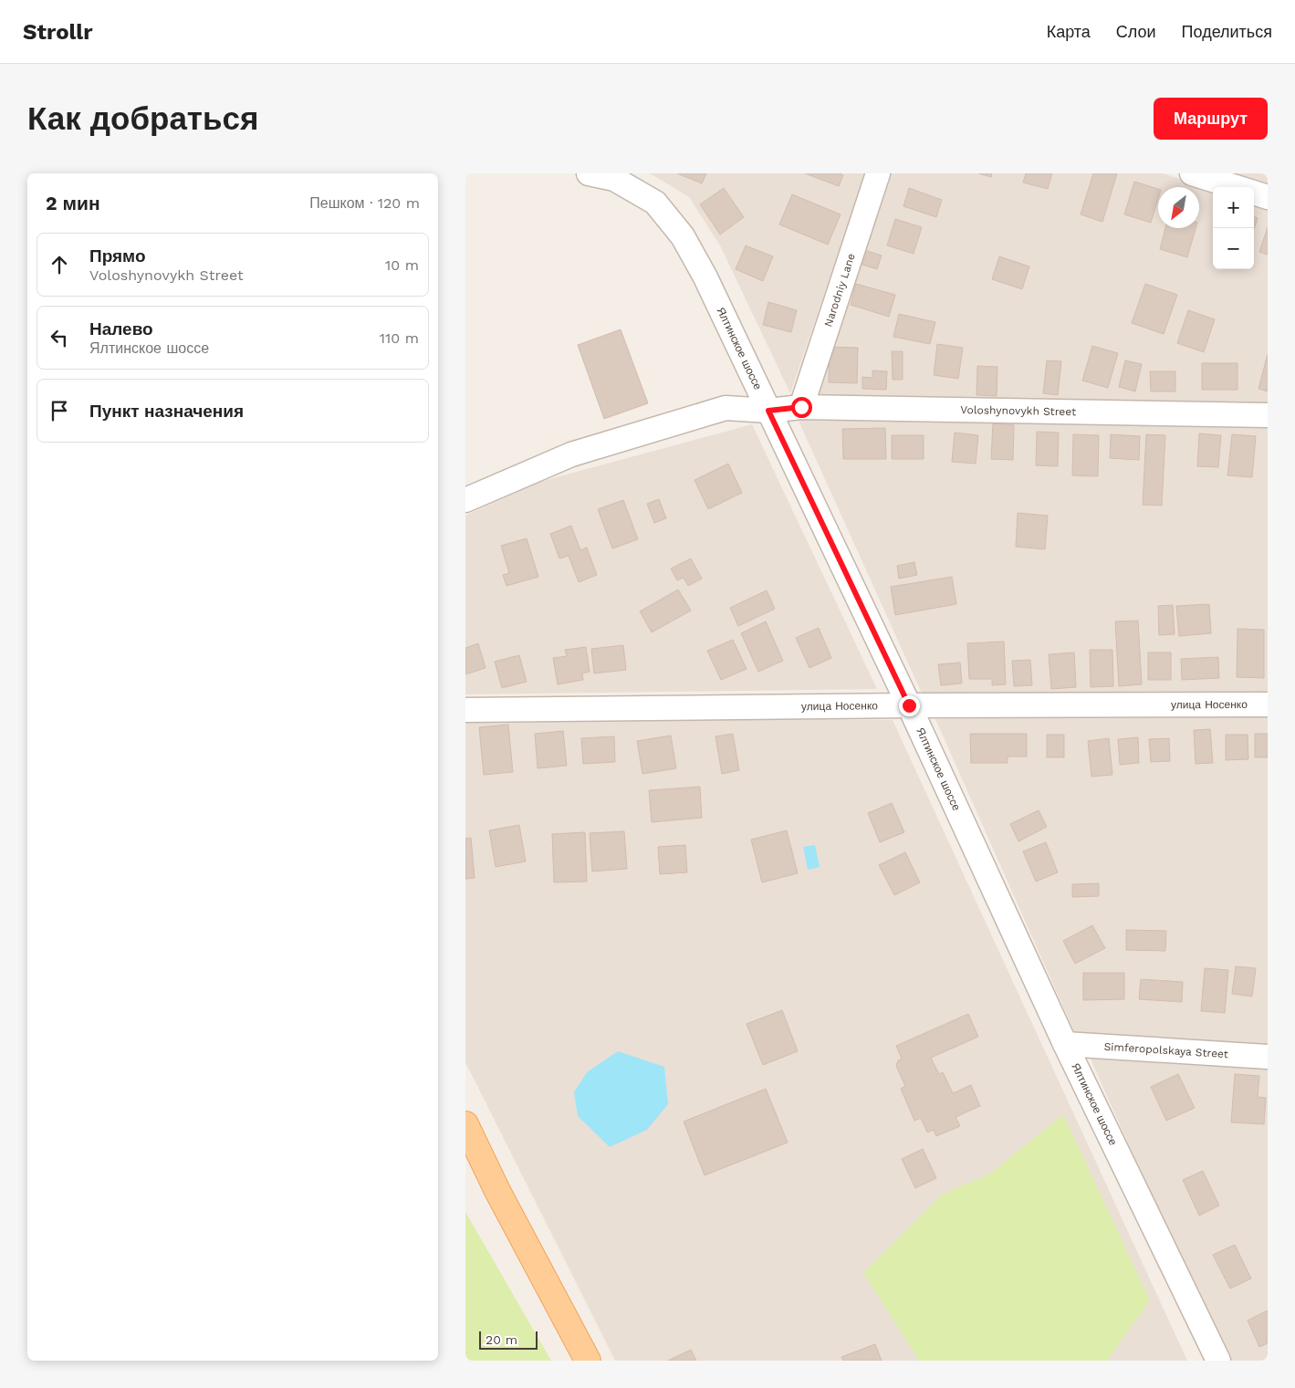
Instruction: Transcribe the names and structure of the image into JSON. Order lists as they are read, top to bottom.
{
  "streets": {
    "street": [
      "Narodniy Lane",
      "Ялтинское шоссе",
      "Voloshynovykh Street",
      "улица Носенко",
      "Simferopolskaya Street"
    ]
  },
  "crossings": [
    ["Narodniy Lane", "Voloshynovykh Street"],
    ["Ялтинское шоссе", "Voloshynovykh Street"],
    ["Ялтинское шоссе", "улица Носенко"],
    ["Ялтинское шоссе", "Simferopolskaya Street"]
  ],
  "scale_bar": "20 m",
  "north": "bottom left",
  "page": {
    "header": "Strollr",
    "nav": ["Карта", "Слои", "Поделиться"],
    "buttons": "Маршрут",
    "title": "Как добраться",
    "heading": ["2 мин", "Пешком · 120 m"],
    "map_buttons": ["+", "−"],
    "list": [
      ["Прямо", "Voloshynovykh Street", "10 m"],
      ["Налево", "Ялтинское шоссе", "110 m"],
      "Пункт назначения"
    ],
    "scale": "20 m"
  }
}
